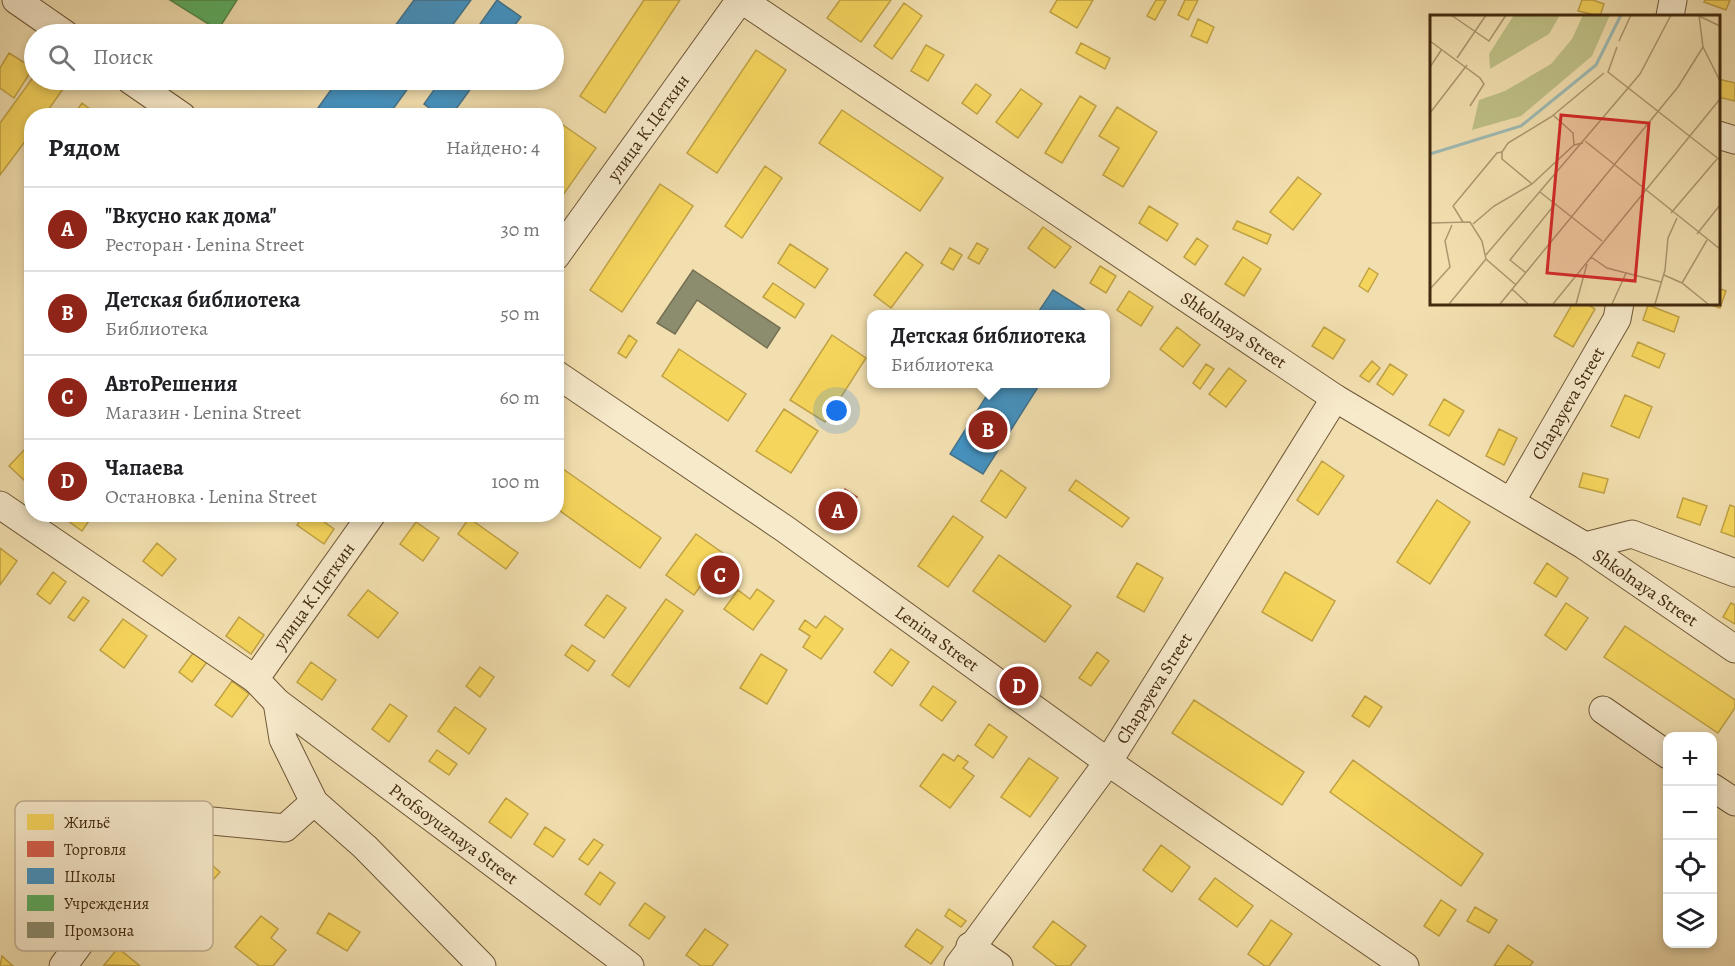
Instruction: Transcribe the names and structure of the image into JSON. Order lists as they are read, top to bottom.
{
  "streets": {
    "street": [
      "улица К.Цеткин",
      "Shkolnaya Street",
      "Chapayeva Street",
      "Lenina Street",
      "Profsoyuznaya Street"
    ]
  },
  "crossings": [
    ["улица К.Цеткин", "Shkolnaya Street"],
    ["улица К.Цеткин", "Profsoyuznaya Street"],
    ["Shkolnaya Street", "Chapayeva Street"],
    ["Chapayeva Street", "Lenina Street"]
  ],
  "legend": [
    "Жильё",
    "Торговля",
    "Школы",
    "Учреждения",
    "Промзона"
  ],
  "page": {
    "search": "Поиск",
    "heading": ["Рядом", "Найдено: 4"],
    "list": [
      {
        "mark": "A",
        "name": "\"Вкусно как дома\"",
        "note": "Ресторан · Lenina Street",
        "value": "30 m"
      },
      {
        "mark": "B",
        "name": "Детская библиотека",
        "note": "Библиотека",
        "value": "50 m"
      },
      {
        "mark": "C",
        "name": "АвтоРешения",
        "note": "Магазин · Lenina Street",
        "value": "60 m"
      },
      {
        "mark": "D",
        "name": "Чапаева",
        "note": "Остановка · Lenina Street",
        "value": "100 m"
      }
    ],
    "popup": ["Детская библиотека", "Библиотека"],
    "pins": [
      "B",
      "A",
      "C",
      "D"
    ],
    "map_buttons": ["+", "−"]
  }
}
